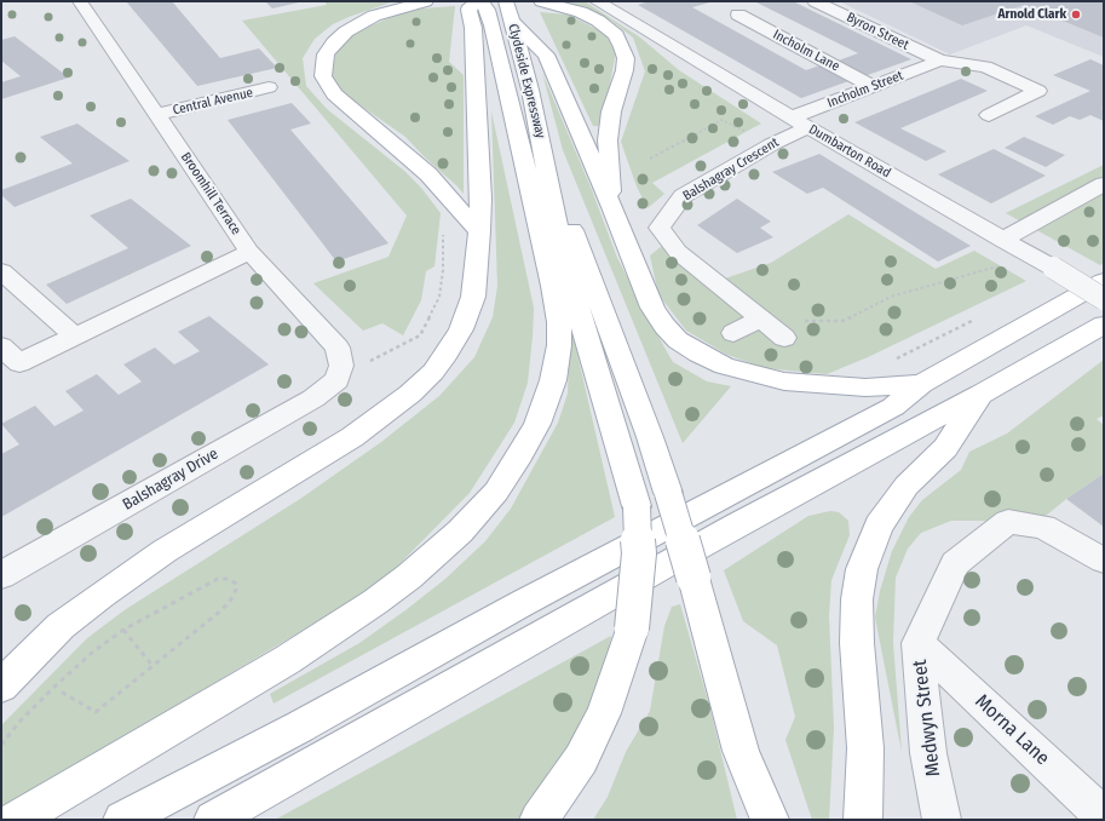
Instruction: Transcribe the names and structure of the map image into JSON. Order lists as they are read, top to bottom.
{
  "streets": {
    "main road": ["Clydeside Expressway"],
    "street": [
      "Byron Street",
      "Incholm Lane",
      "Incholm Street",
      "Central Avenue",
      "Dumbarton Road",
      "Balshagray Crescent",
      "Broomhill Terrace",
      "Balshagray Drive",
      "Medwyn Street",
      "Morna Lane"
    ]
  },
  "crossings": [
    ["Byron Street", "Incholm Street"],
    ["Incholm Lane", "Incholm Street"],
    ["Incholm Street", "Dumbarton Road"],
    ["Incholm Street", "Balshagray Crescent"],
    ["Central Avenue", "Broomhill Terrace"],
    ["Dumbarton Road", "Balshagray Crescent"],
    ["Broomhill Terrace", "Balshagray Drive"],
    ["Medwyn Street", "Morna Lane"]
  ],
  "places": ["Arnold Clark"]
}
